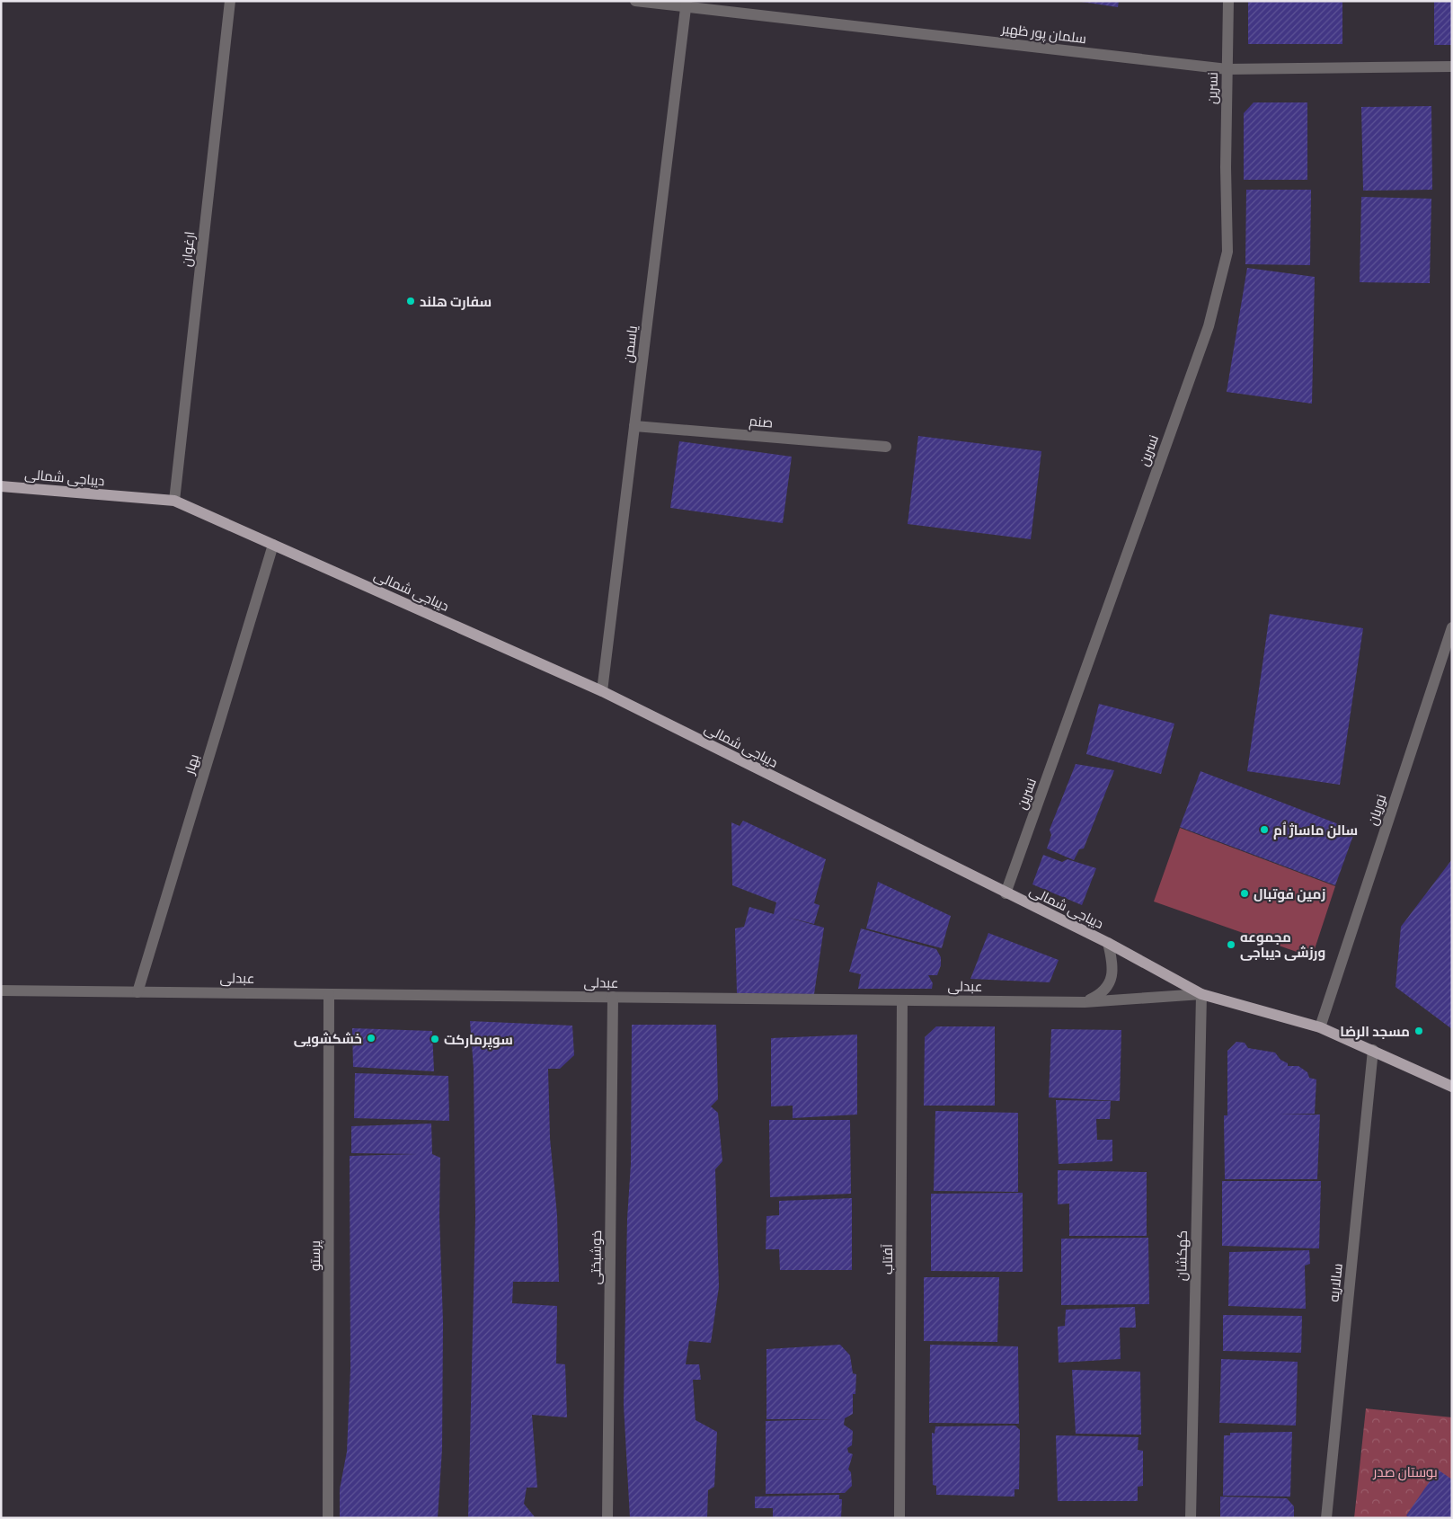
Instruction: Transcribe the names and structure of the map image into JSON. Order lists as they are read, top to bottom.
{
  "streets": {
    "main road": ["دیباجی شمالی"],
    "street": [
      "سلمان پور ظهیر",
      "نسرین",
      "ارغوان",
      "یاسمن",
      "صنم",
      "بهار",
      "نوریان",
      "عبدلی",
      "پرستو",
      "کهکشان",
      "خوشبختی",
      "آفتاب",
      "سالاریه"
    ]
  },
  "crossings": [
    ["سلمان پور ظهیر", "نسرین"],
    ["سلمان پور ظهیر", "یاسمن"],
    ["نسرین", "دیباجی شمالی"],
    ["ارغوان", "دیباجی شمالی"],
    ["یاسمن", "صنم"],
    ["یاسمن", "دیباجی شمالی"],
    ["دیباجی شمالی", "بهار"],
    ["دیباجی شمالی", "نوریان"],
    ["دیباجی شمالی", "عبدلی"],
    ["دیباجی شمالی", "کهکشان"],
    ["دیباجی شمالی", "سالاریه"],
    ["بهار", "عبدلی"],
    ["عبدلی", "پرستو"],
    ["عبدلی", "کهکشان"],
    ["عبدلی", "خوشبختی"],
    ["عبدلی", "آفتاب"]
  ],
  "parks": ["بوستان صدر"],
  "places": [
    "سفارت هلند",
    "سالن ماساژ اُم",
    "زمین فوتبال",
    "مجموعه ورزشی دیباجی",
    "مسجد الرضا",
    "خشکشویی",
    "سوپرمارکت"
  ]
}
